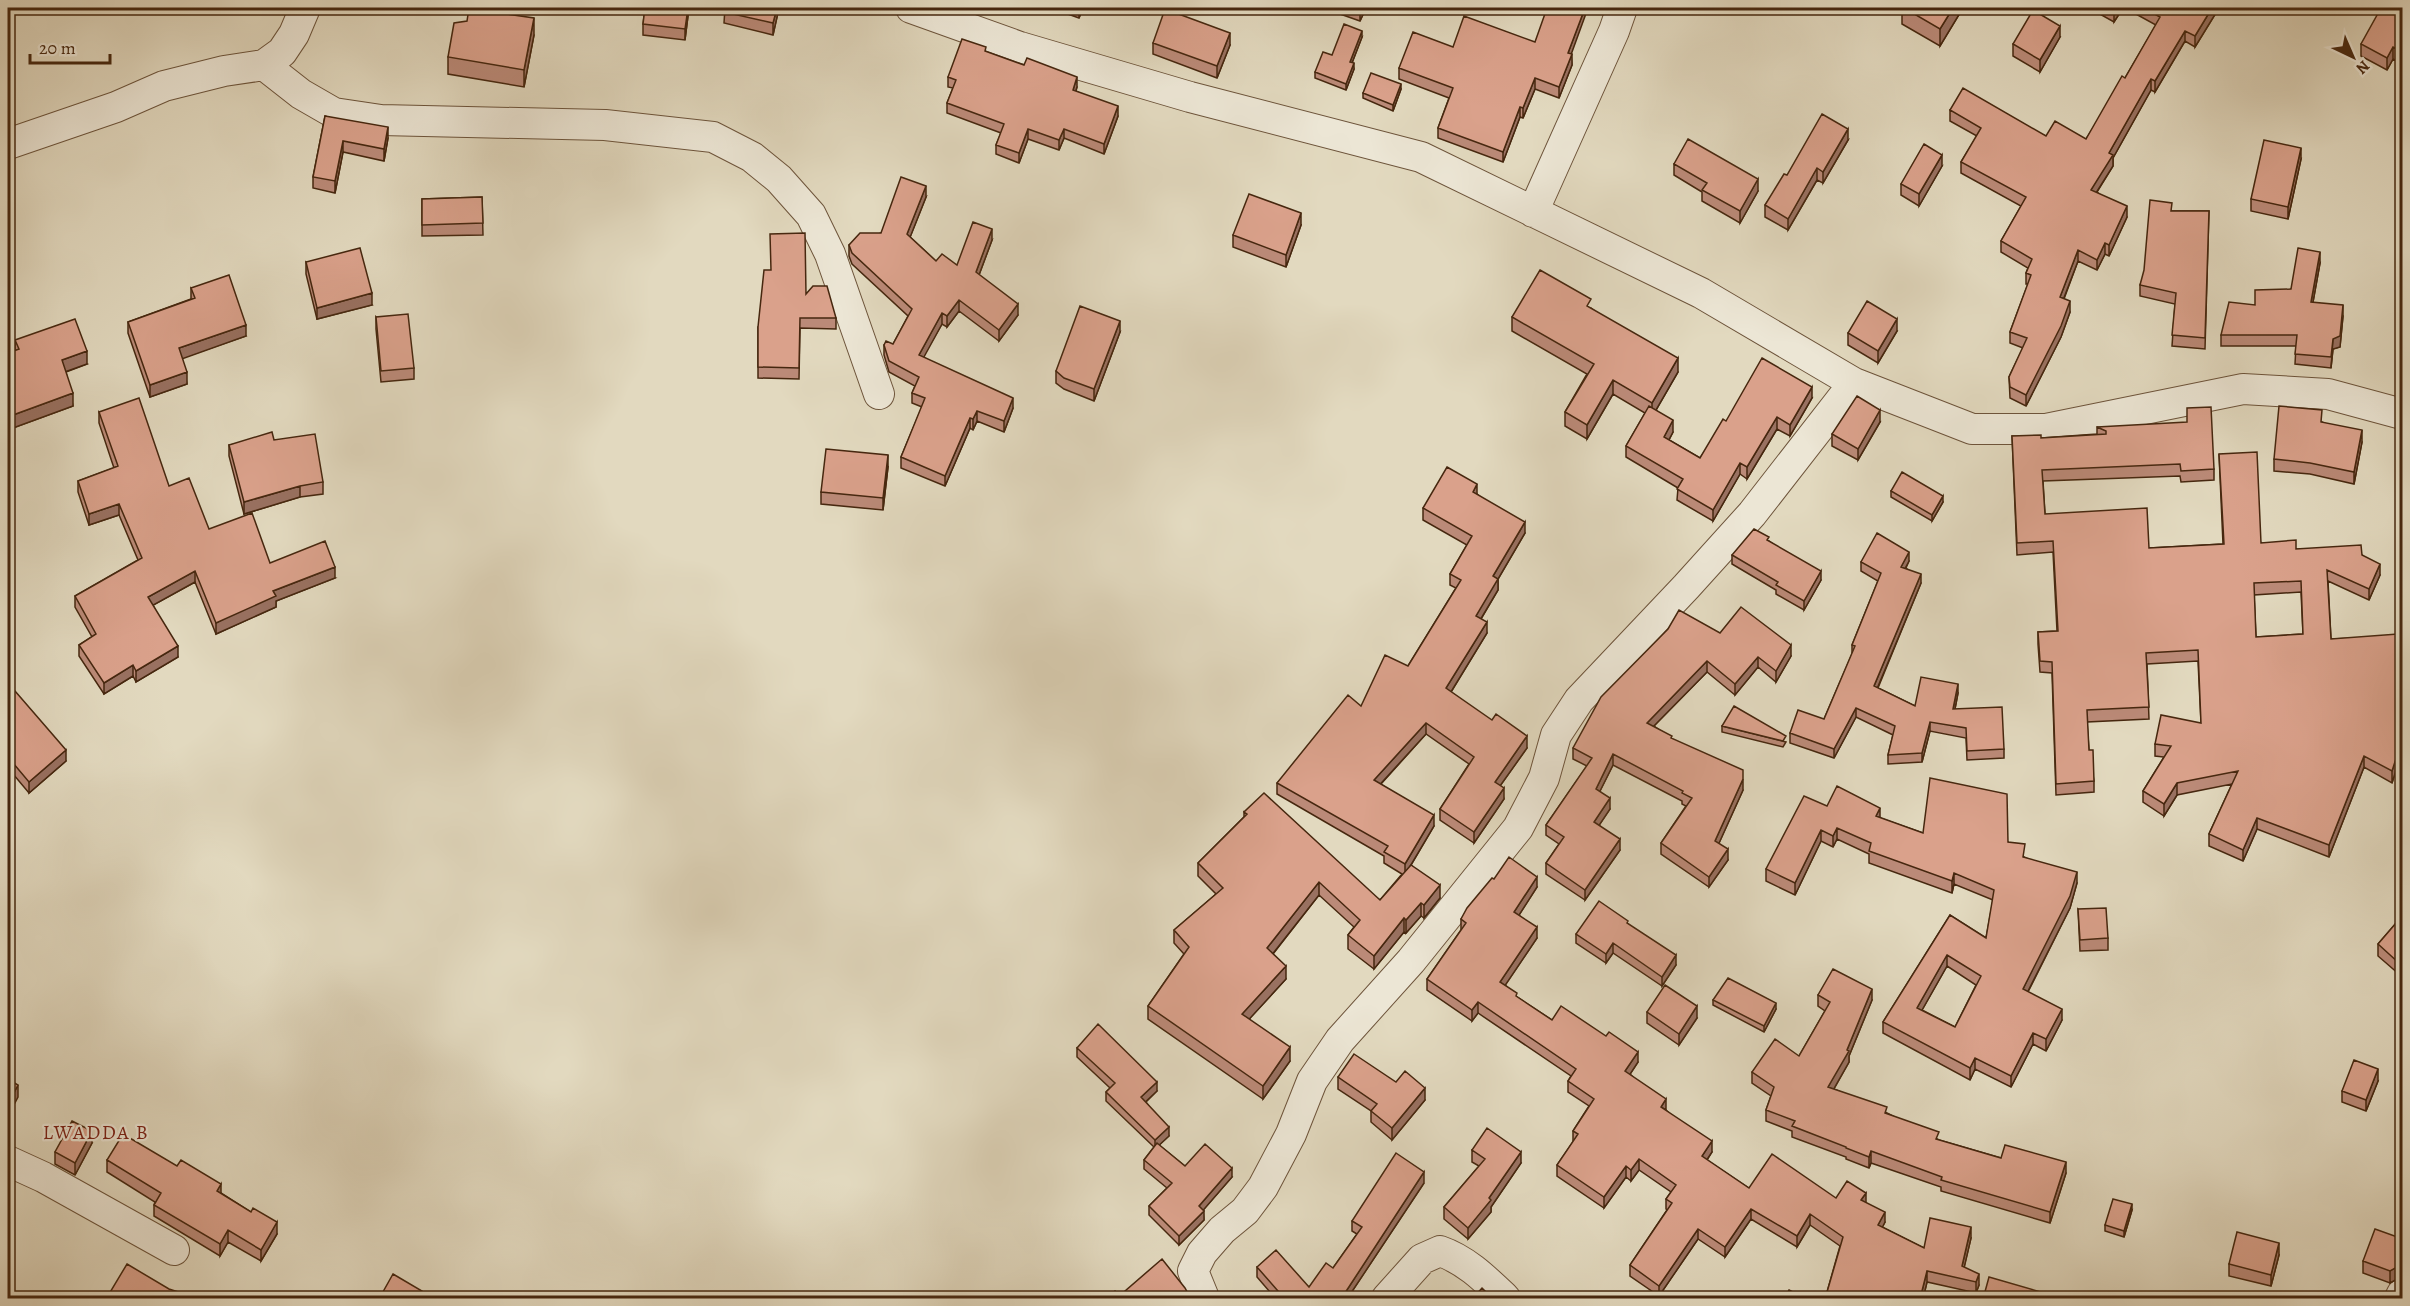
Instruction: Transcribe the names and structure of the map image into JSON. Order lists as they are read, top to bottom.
{
  "districts": ["LWADDA B"],
  "scale_bar": "20 m",
  "north": "bottom right"
}
